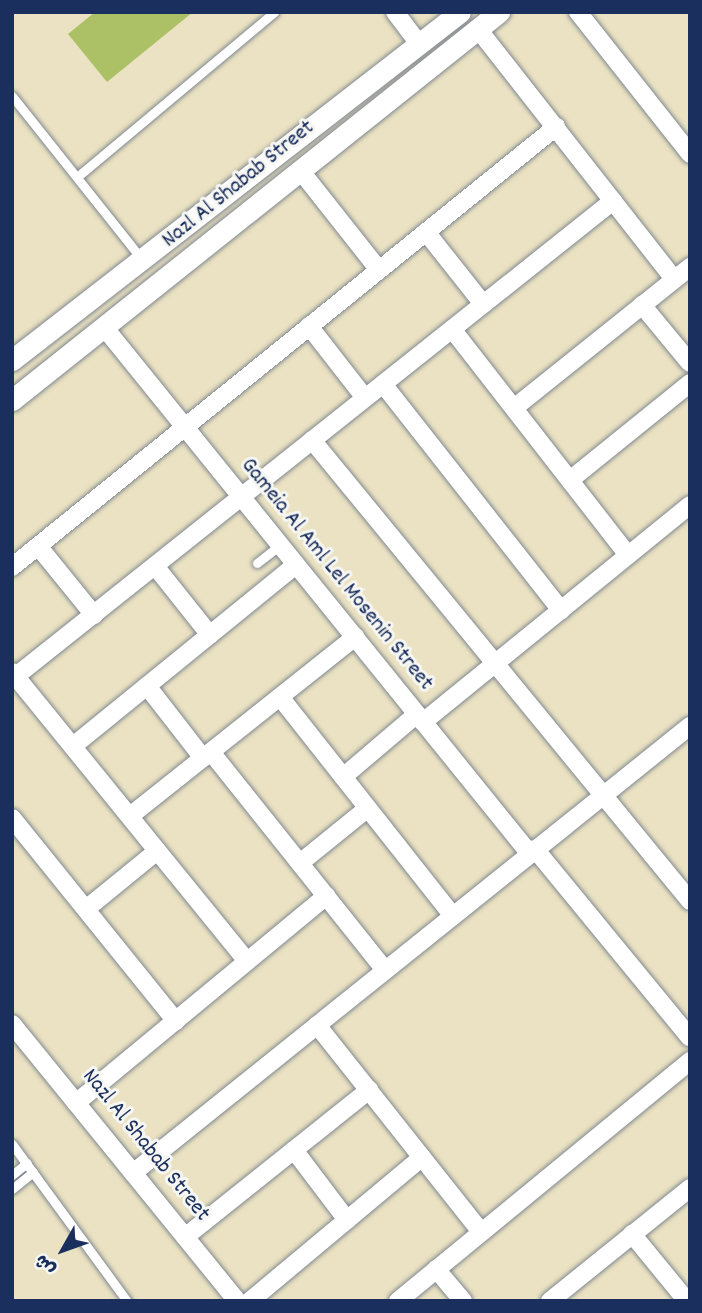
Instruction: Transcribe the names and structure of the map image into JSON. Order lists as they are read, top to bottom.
{
  "streets": {
    "street": ["Nazl Al Shabab Street", "Gameia Al Aml Lel Mosenin Street"]
  },
  "crossings": [
    ["Nazl Al Shabab Street", "Gameia Al Aml Lel Mosenin Street"]
  ],
  "north": "bottom left"
}
